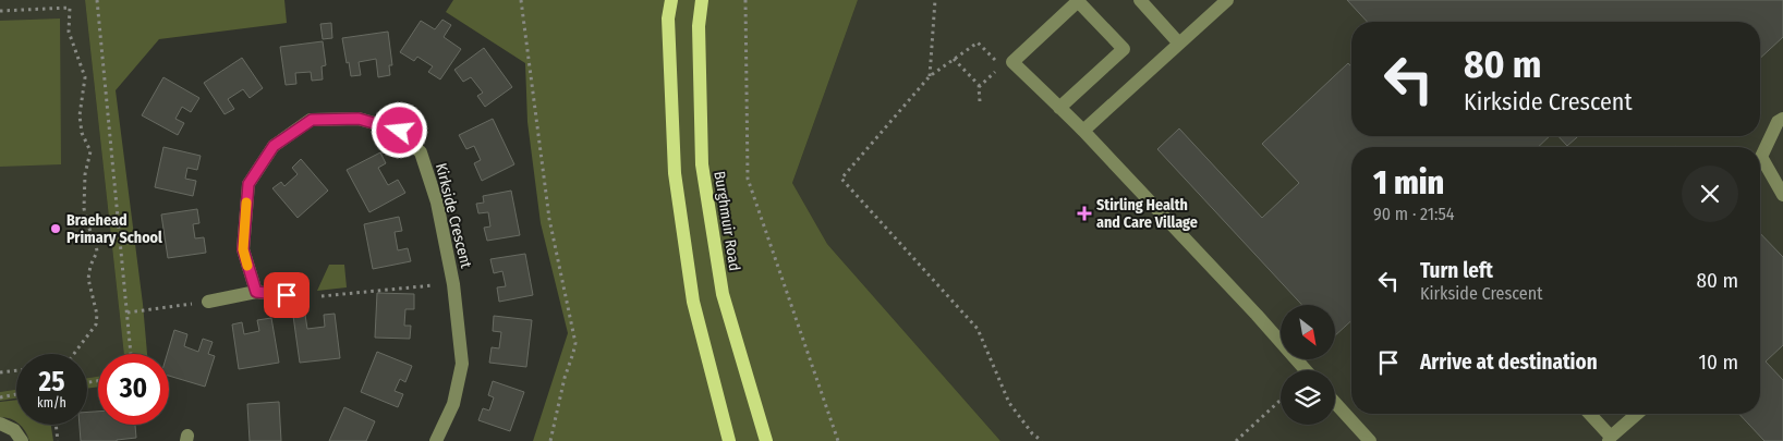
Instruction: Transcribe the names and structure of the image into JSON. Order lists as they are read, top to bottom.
{
  "streets": {
    "main road": ["Burghmuir Road"],
    "street": ["Kirkside Crescent"]
  },
  "places": {
    "health": ["Stirling Health and Care Village"],
    "other": ["Braehead Primary School"]
  },
  "north": "bottom right",
  "page": {
    "turn": ["80 m", "Kirkside Crescent"],
    "heading": ["1 min", "90 m · 21:54"],
    "list": [
      {
        "name": "Turn left",
        "note": "Kirkside Crescent",
        "value": "80 m"
      },
      {
        "name": "Arrive at destination",
        "value": "10 m"
      }
    ],
    "speed": "25 km/h",
    "limit": "30"
  }
}
